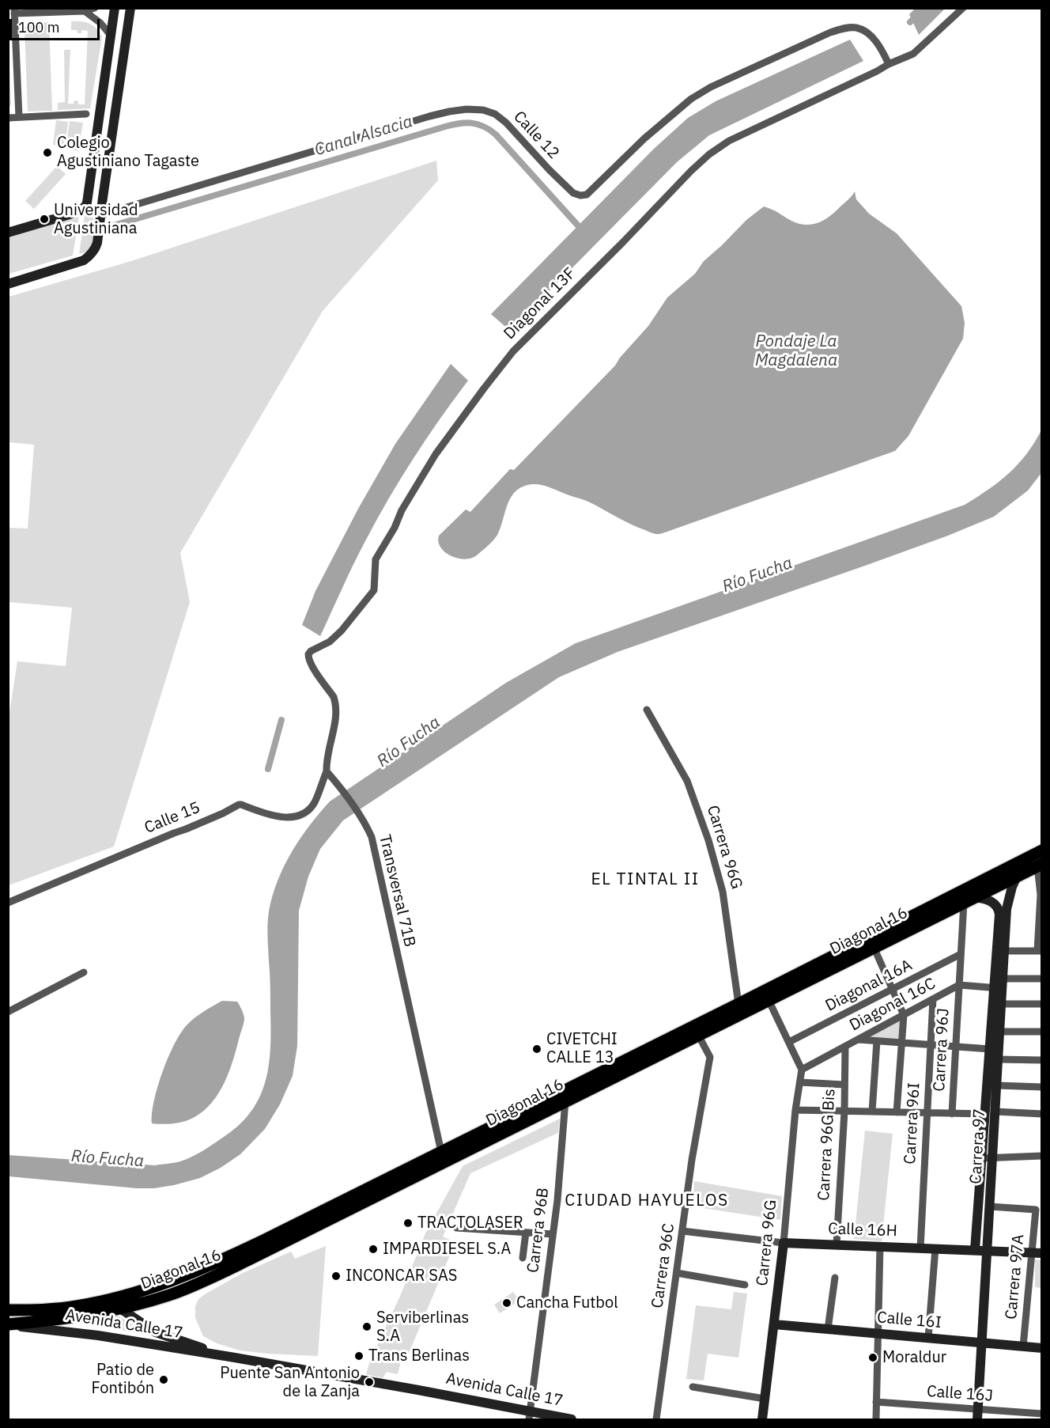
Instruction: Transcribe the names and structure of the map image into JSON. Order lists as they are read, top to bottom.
{
  "streets": {
    "main road": ["Diagonal 16", "Avenida Calle 17"],
    "street": [
      "Calle 12",
      "Diagonal 13F",
      "Calle 15",
      "Carrera 96G",
      "Transversal 71B",
      "Diagonal 16A",
      "Diagonal 16C",
      "Carrera 96J",
      "Carrera 96I",
      "Carrera 96G Bis",
      "Carrera 97",
      "Carrera 96B",
      "Calle 16H",
      "Carrera 96C",
      "Carrera 97A",
      "Calle 16I",
      "Calle 16J"
    ]
  },
  "crossings": [
    ["Calle 12", "Diagonal 13F"],
    ["Diagonal 13F", "Calle 15"],
    ["Diagonal 13F", "Transversal 71B"],
    ["Calle 15", "Transversal 71B"],
    ["Carrera 96G", "Diagonal 16"],
    ["Carrera 96G", "Diagonal 16C"],
    ["Carrera 96G", "Calle 16H"],
    ["Carrera 96G", "Calle 16I"],
    ["Transversal 71B", "Diagonal 16"],
    ["Diagonal 16", "Carrera 96J"],
    ["Diagonal 16", "Carrera 97"],
    ["Diagonal 16", "Carrera 96B"],
    ["Diagonal 16", "Carrera 96C"],
    ["Diagonal 16", "Avenida Calle 17"],
    ["Diagonal 16A", "Carrera 96J"],
    ["Diagonal 16C", "Carrera 96J"],
    ["Diagonal 16C", "Carrera 96I"],
    ["Diagonal 16C", "Carrera 96G Bis"],
    ["Diagonal 16C", "Carrera 97"],
    ["Carrera 96J", "Carrera 97"],
    ["Carrera 96I", "Calle 16H"],
    ["Carrera 96G Bis", "Calle 16H"],
    ["Carrera 97", "Calle 16H"],
    ["Carrera 97", "Carrera 97A"],
    ["Carrera 97", "Calle 16I"],
    ["Carrera 97", "Calle 16J"],
    ["Carrera 96B", "Avenida Calle 17"],
    ["Calle 16H", "Carrera 96C"],
    ["Calle 16H", "Carrera 97A"],
    ["Carrera 97A", "Calle 16I"]
  ],
  "districts": ["EL TINTAL II", "CIUDAD HAYUELOS"],
  "water": ["Canal Alsacia", "Pondaje La Magdalena", "Río Fucha"],
  "places": [
    "Colegio Agustiniano Tagaste",
    "Universidad Agustiniana",
    "CIVETCHI CALLE 13",
    "TRACTOLASER",
    "IMPARDIESEL S.A",
    "INCONCAR SAS",
    "Cancha Futbol",
    "Serviberlinas S.A",
    "Trans Berlinas",
    "Moraldur",
    "Patio de Fontibón",
    "Puente San Antonio de la Zanja"
  ],
  "scale_bar": "100 m"
}
